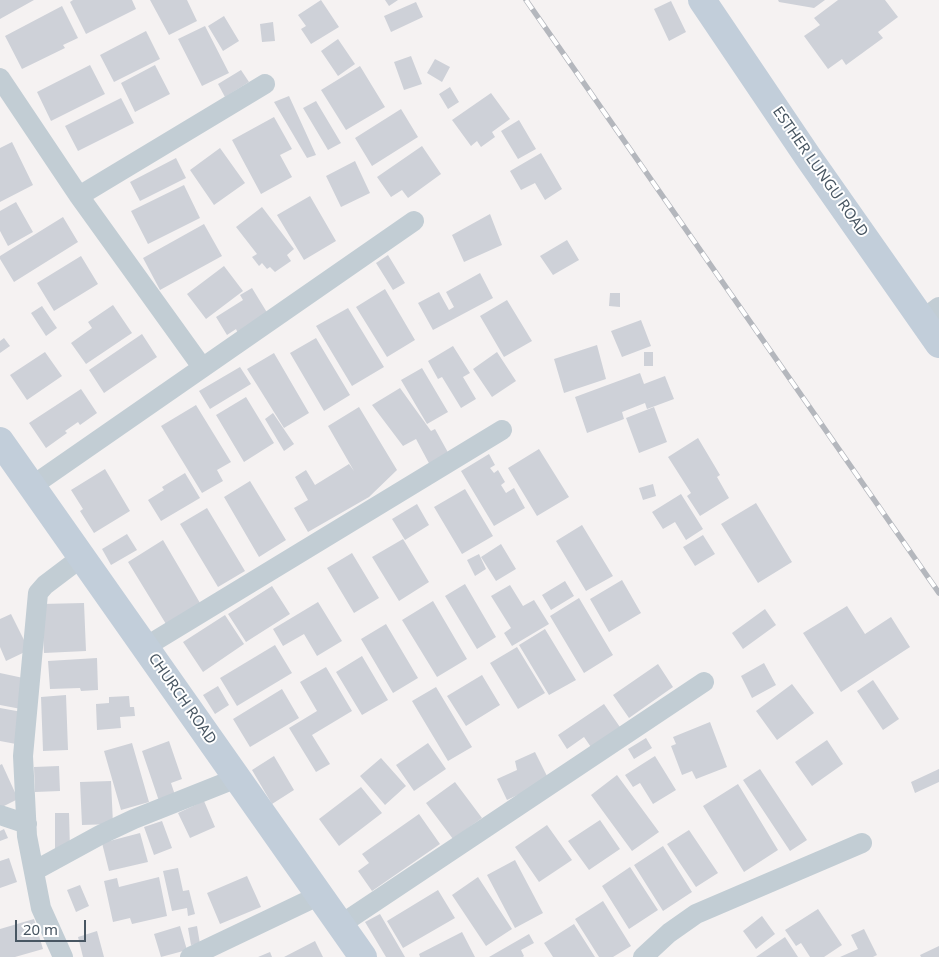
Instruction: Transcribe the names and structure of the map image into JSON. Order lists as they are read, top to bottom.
{
  "streets": {
    "street": ["ESTHER LUNGU ROAD", "CHURCH ROAD"]
  },
  "scale_bar": "20 m"
}
